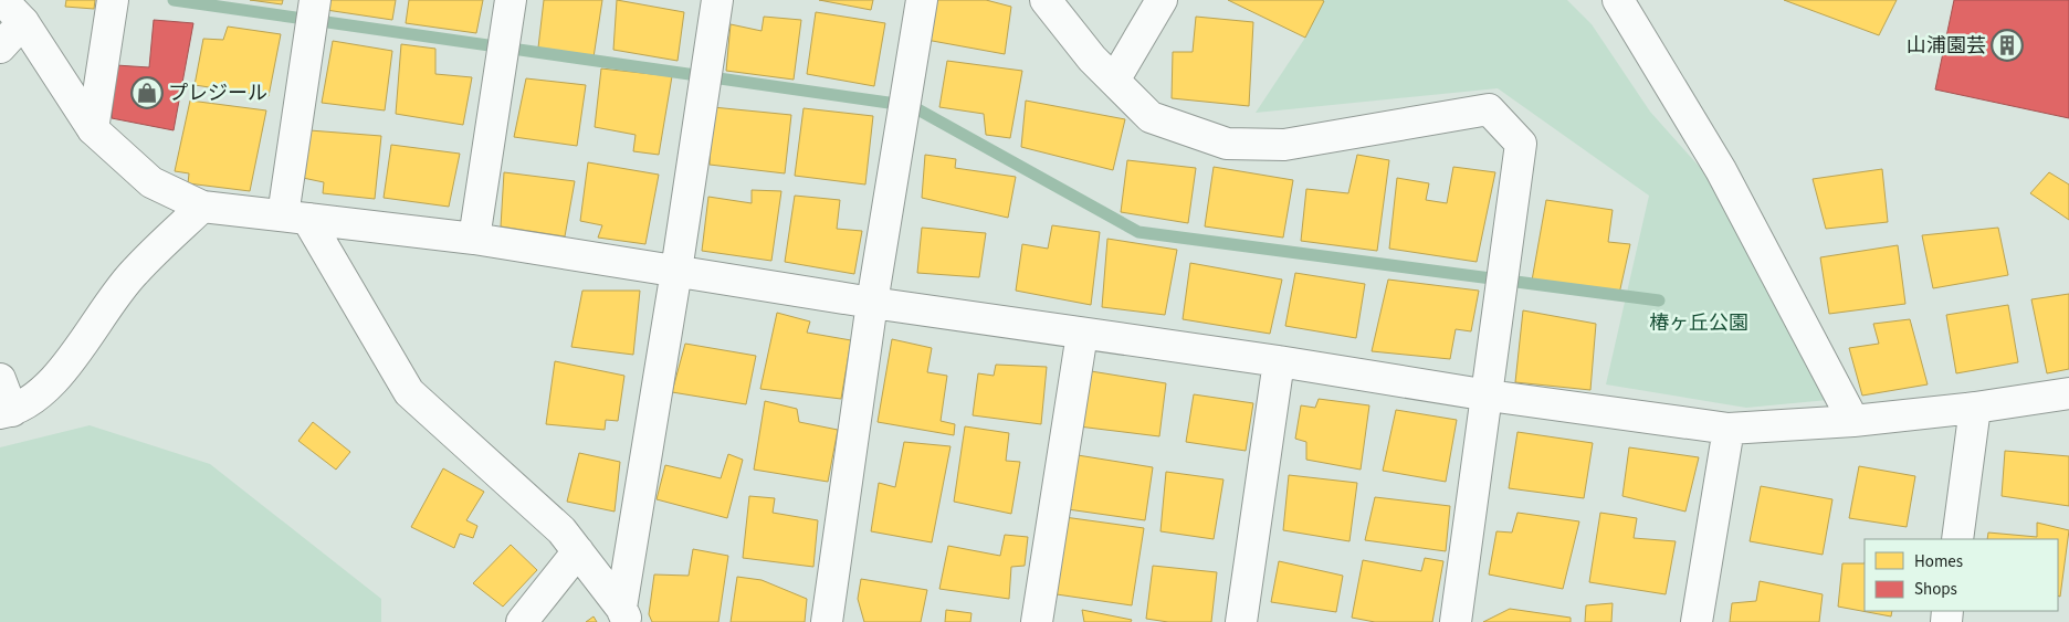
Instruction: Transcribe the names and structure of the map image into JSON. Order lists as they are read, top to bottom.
{
  "parks": ["椿ヶ丘公園"],
  "places": {
    "building": ["山浦園芸"],
    "shop": ["プレジール"]
  },
  "legend": ["Homes", "Shops"]
}
